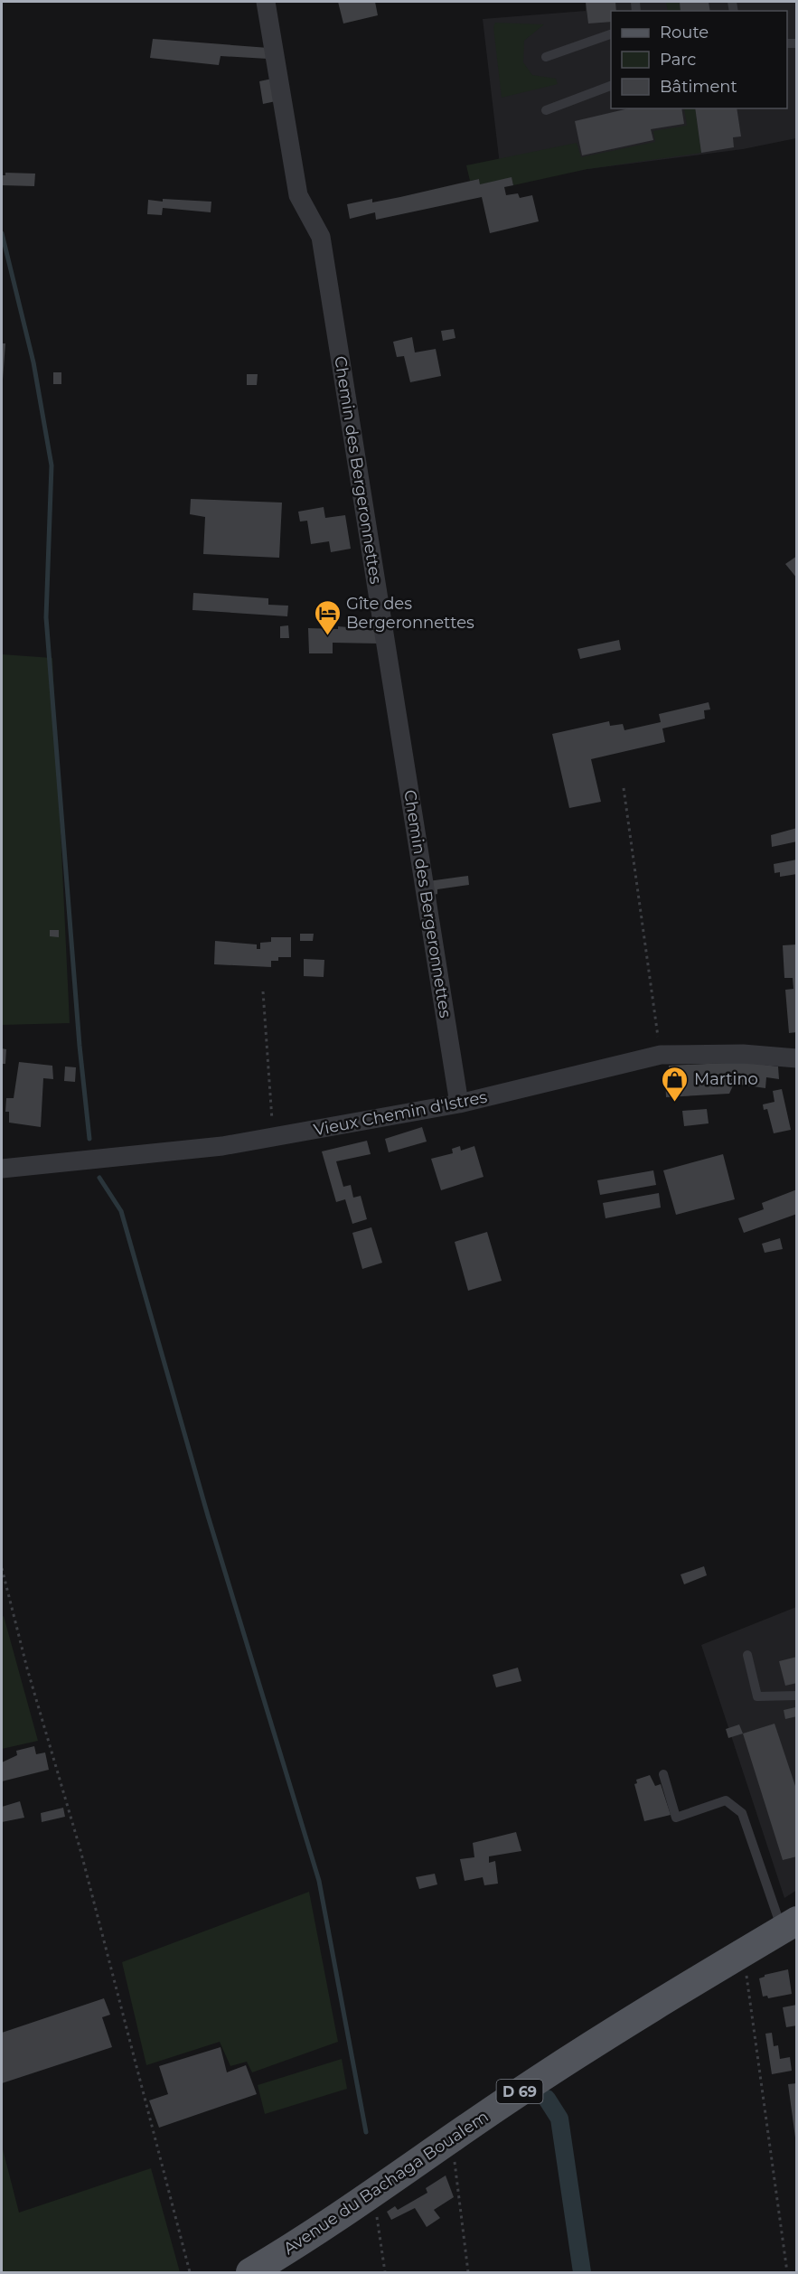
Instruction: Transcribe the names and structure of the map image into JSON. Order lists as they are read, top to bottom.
{
  "streets": {
    "main road": ["D 69", "Avenue du Bachaga Boualem"],
    "street": ["Chemin des Bergeronnettes", "Vieux Chemin d'Istres"]
  },
  "crossings": [
    ["Chemin des Bergeronnettes", "Vieux Chemin d'Istres"]
  ],
  "places": {
    "hotel": ["Gîte des Bergeronnettes"],
    "shop": ["Martino"]
  },
  "legend": ["Route", "Parc", "Bâtiment"]
}
